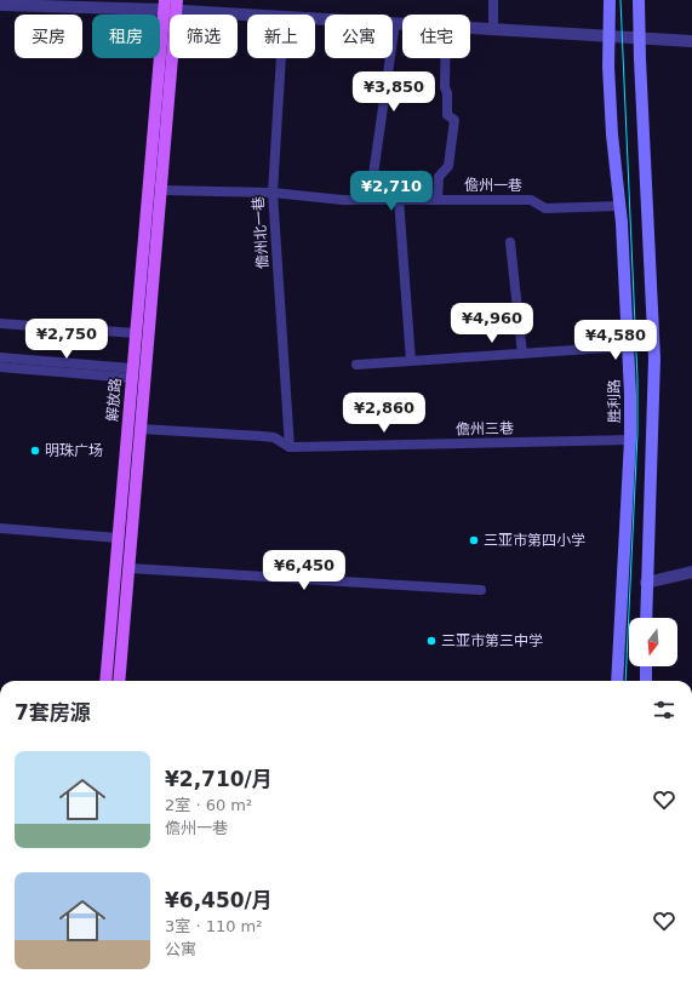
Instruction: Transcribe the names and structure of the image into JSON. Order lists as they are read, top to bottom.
{
  "streets": {
    "main road": ["解放路", "胜利路"],
    "street": ["儋州一巷", "儋州北一巷", "儋州三巷"]
  },
  "crossings": [
    ["儋州一巷", "儋州北一巷"],
    ["儋州一巷", "解放路"],
    ["儋州一巷", "胜利路"],
    ["儋州北一巷", "儋州三巷"],
    ["解放路", "儋州三巷"],
    ["胜利路", "儋州三巷"]
  ],
  "places": ["明珠广场", "三亚市第四小学", "三亚市第三中学"],
  "north": "bottom",
  "page": {
    "chip": [
      "买房",
      "租房",
      "筛选",
      "新上",
      "公寓",
      "住宅"
    ],
    "price": [
      "¥3,850",
      "¥2,710",
      "¥4,960",
      "¥2,750",
      "¥4,580",
      "¥2,860",
      "¥6,450"
    ],
    "heading": "7套房源",
    "list": [
      {
        "name": "¥2,710/月",
        "note": "2室 · 60 m² · 儋州一巷"
      },
      {
        "name": "¥6,450/月",
        "note": "3室 · 110 m² · 公寓"
      }
    ]
  }
}
